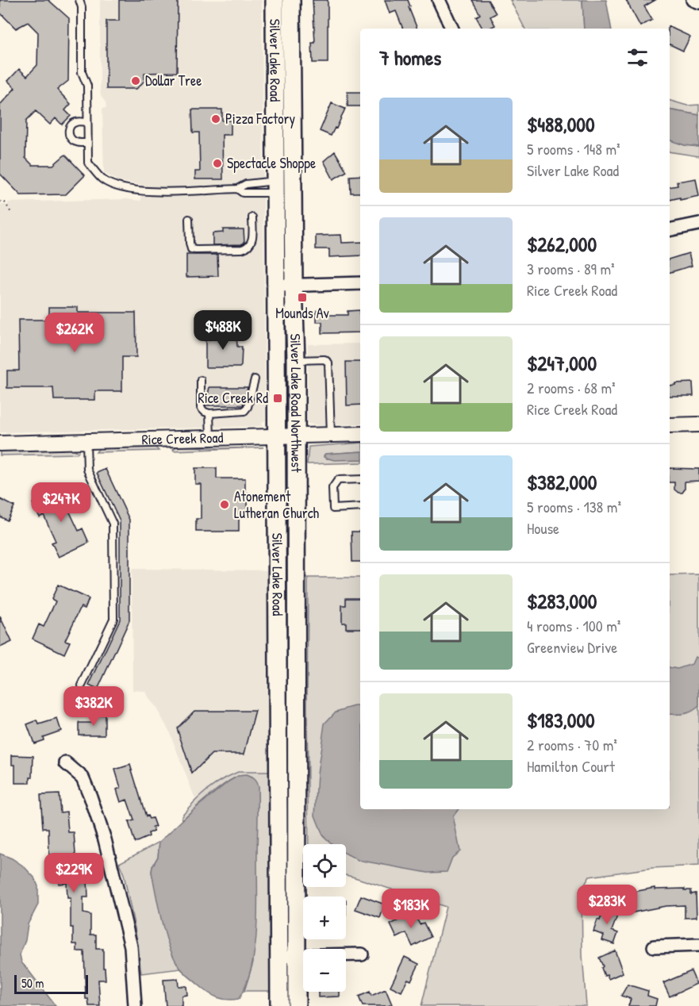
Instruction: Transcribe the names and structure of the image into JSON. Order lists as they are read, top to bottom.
{
  "streets": {
    "main road": ["Silver Lake Road", "Silver Lake Road Northwest"],
    "street": ["Rice Creek Road"]
  },
  "crossings": [
    ["Silver Lake Road", "Rice Creek Road"],
    ["Silver Lake Road Northwest", "Rice Creek Road"]
  ],
  "places": {
    "other": [
      "Dollar Tree",
      "Pizza Factory",
      "Spectacle Shoppe",
      "Atonement Lutheran Church"
    ],
    "transit": ["Mounds Av", "Rice Creek Rd"]
  },
  "scale_bar": "50 m",
  "page": {
    "heading": "7 homes",
    "list": [
      {
        "name": "$488,000",
        "note": "5 rooms · 148 m² · Silver Lake Road"
      },
      {
        "name": "$262,000",
        "note": "3 rooms · 89 m² · Rice Creek Road"
      },
      {
        "name": "$247,000",
        "note": "2 rooms · 68 m² · Rice Creek Road"
      },
      {
        "name": "$382,000",
        "note": "5 rooms · 138 m² · House"
      },
      {
        "name": "$283,000",
        "note": "4 rooms · 100 m² · Greenview Drive"
      },
      {
        "name": "$183,000",
        "note": "2 rooms · 70 m² · Hamilton Court"
      }
    ],
    "price": [
      "$488K",
      "$262K",
      "$247K",
      "$382K",
      "$229K",
      "$283K",
      "$183K"
    ],
    "map_buttons": ["+", "−"],
    "scale": "50 m"
  }
}
